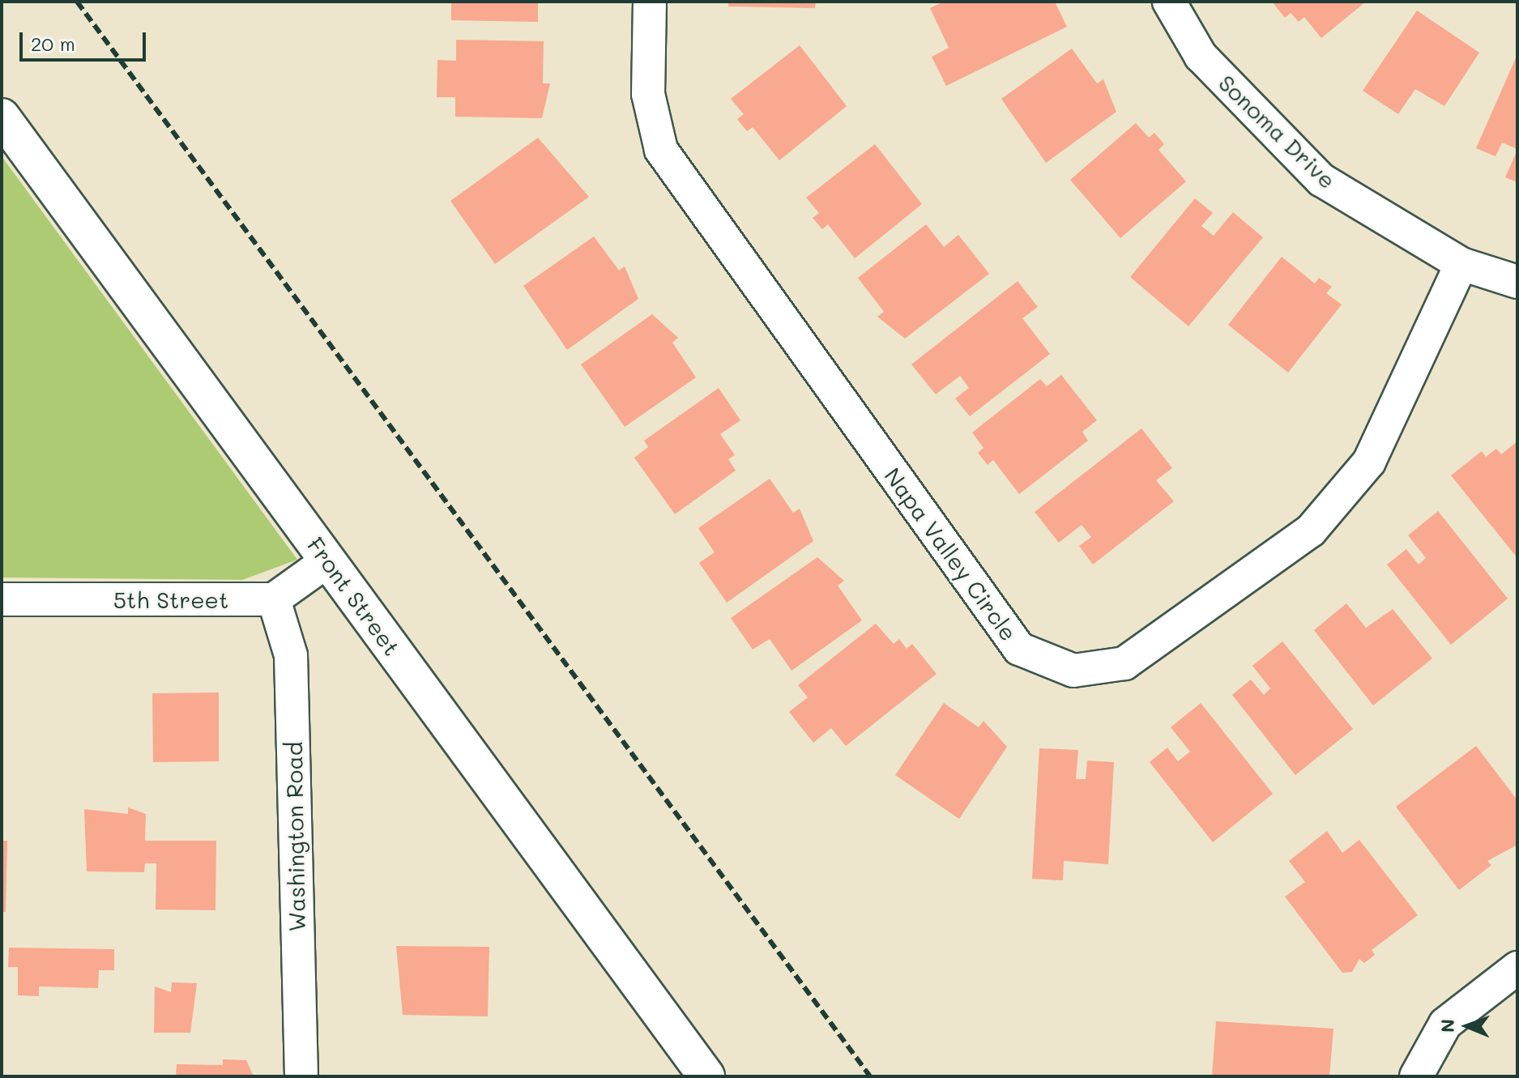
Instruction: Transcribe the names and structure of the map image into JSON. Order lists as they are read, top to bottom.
{
  "streets": {
    "street": [
      "Sonoma Drive",
      "Napa Valley Circle",
      "Front Street",
      "5th Street",
      "Washington Road"
    ]
  },
  "crossings": [
    ["Sonoma Drive", "Napa Valley Circle"],
    ["5th Street", "Washington Road"]
  ],
  "scale_bar": "20 m",
  "north": "left"
}
